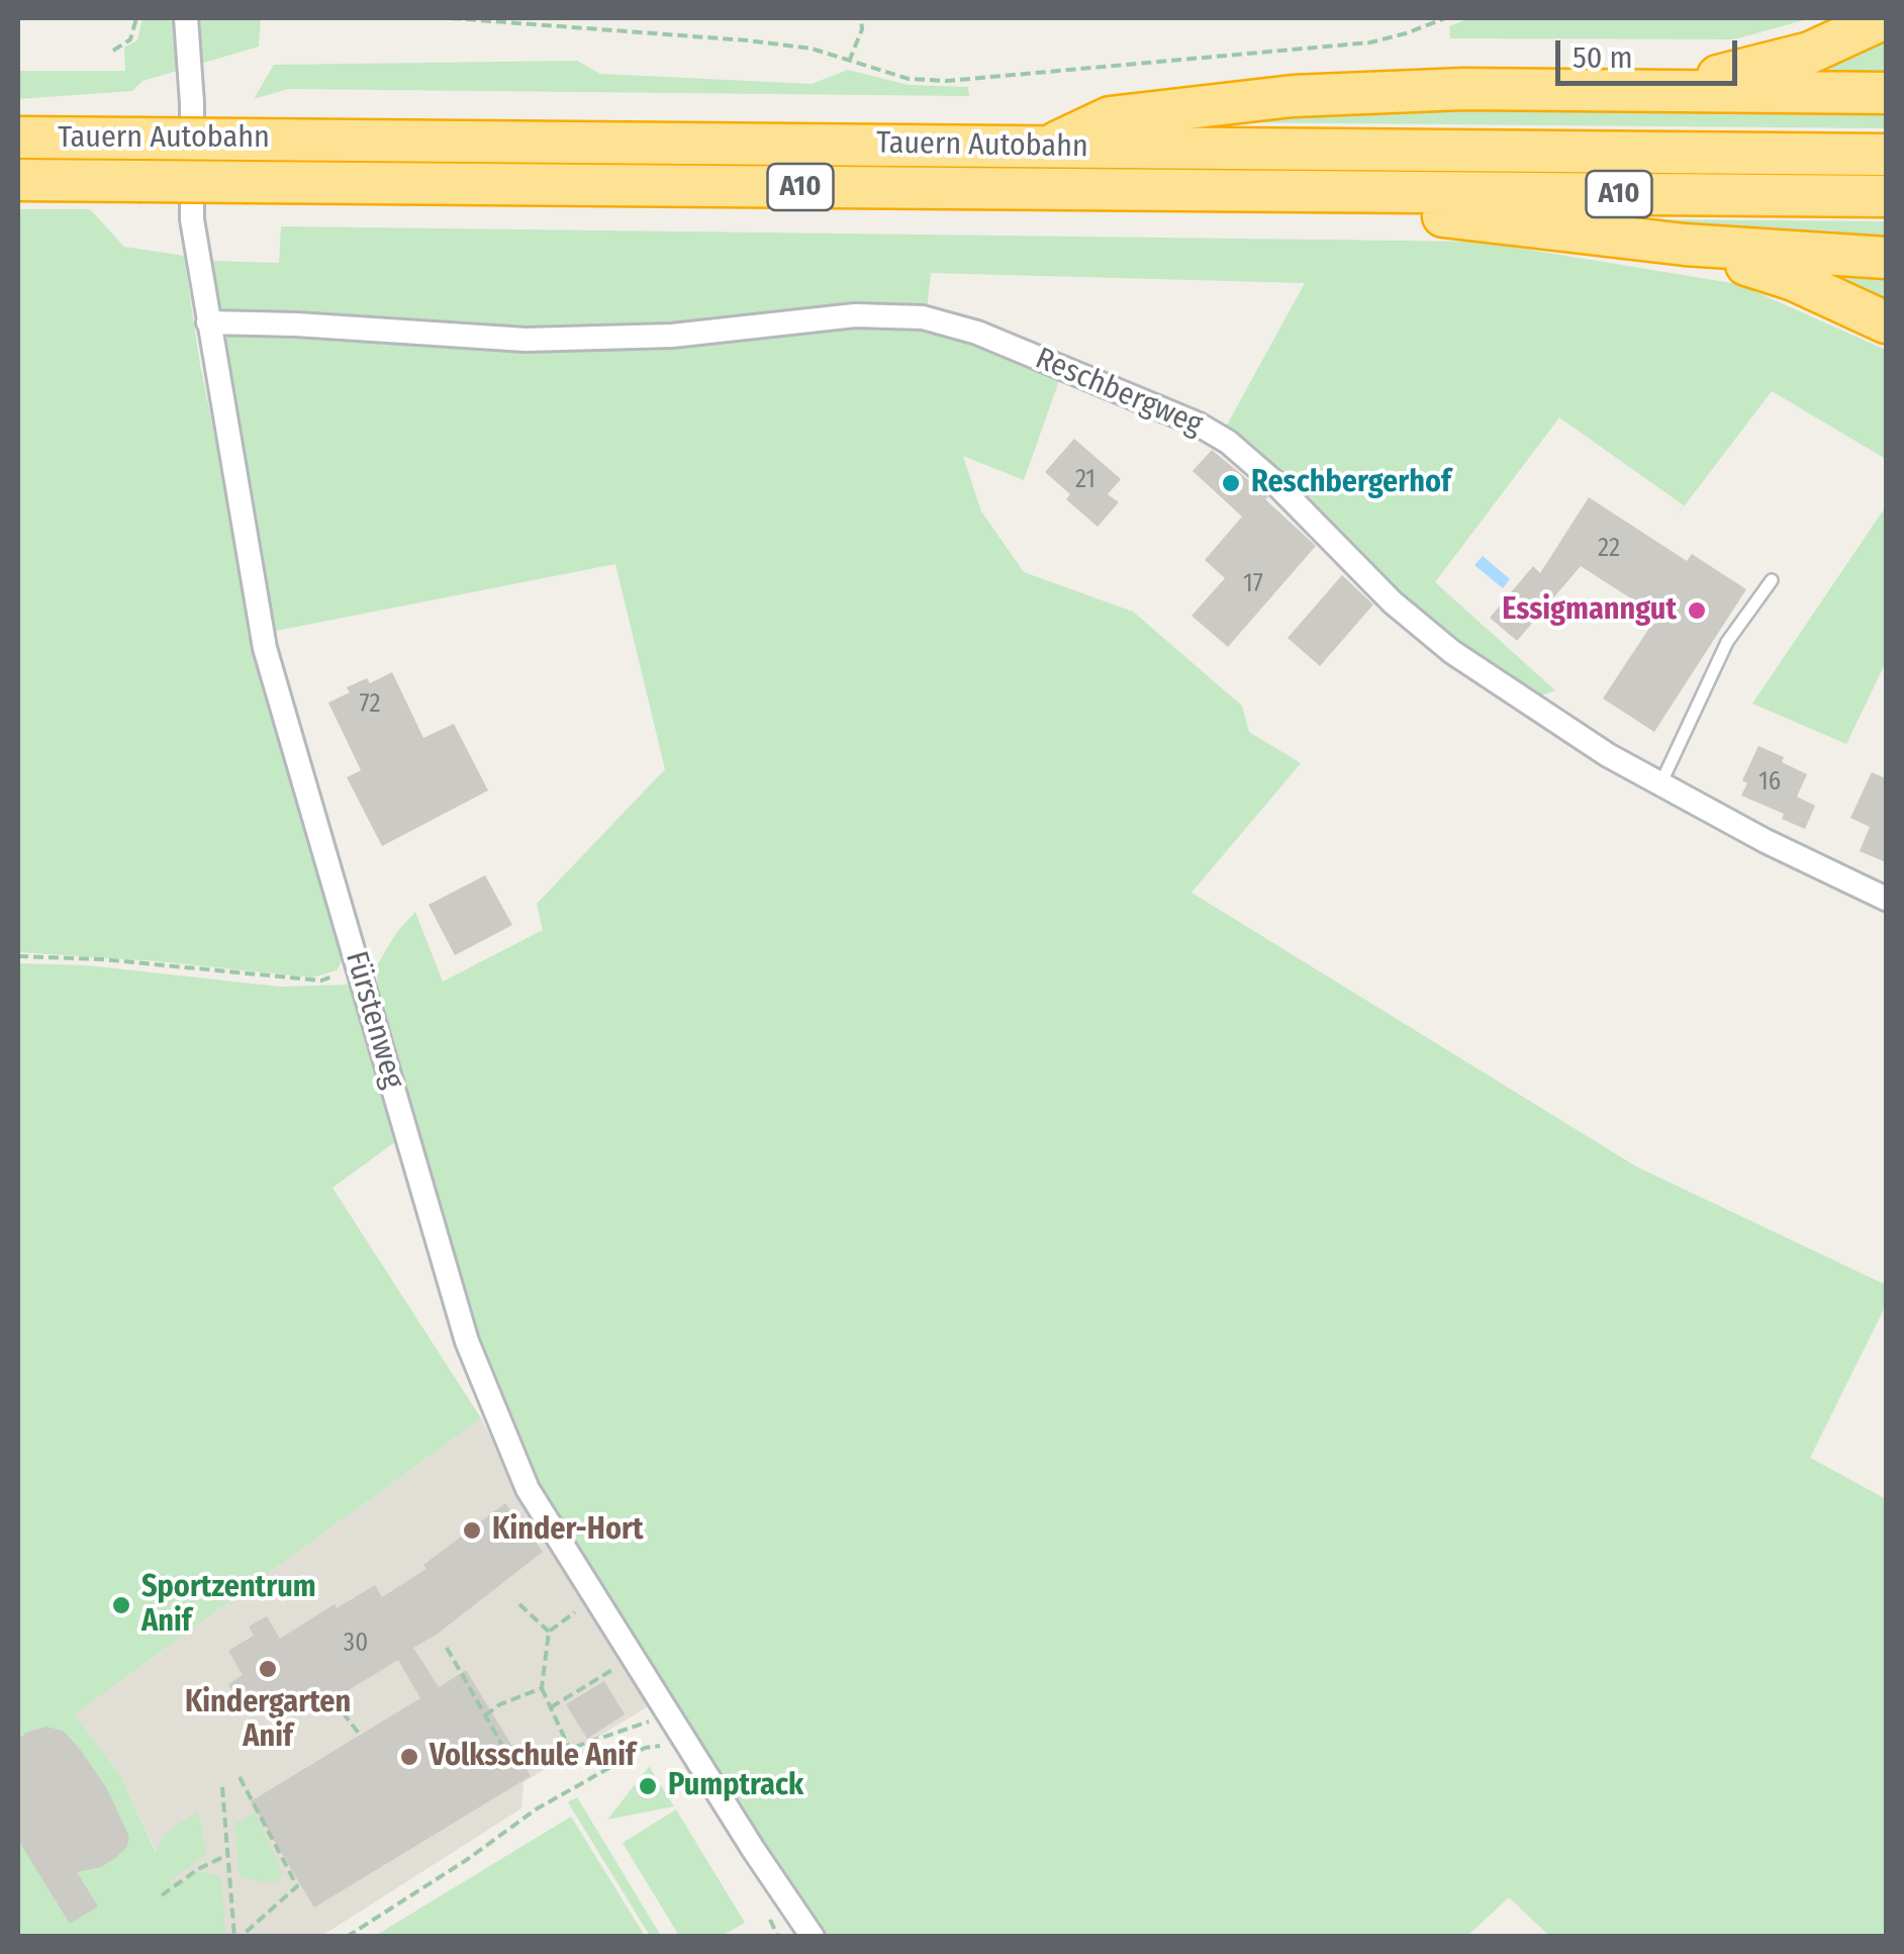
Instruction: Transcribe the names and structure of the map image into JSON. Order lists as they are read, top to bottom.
{
  "streets": {
    "highway": ["Tauern Autobahn", "A10"],
    "street": ["Reschbergweg", "Fürstenweg"]
  },
  "crossings": [
    ["Reschbergweg", "Fürstenweg"]
  ],
  "places": [
    "Reschbergerhof",
    "Essigmanngut",
    "Kinder-Hort",
    "Sportzentrum Anif",
    "Kindergarten Anif",
    "Volksschule Anif",
    "Pumptrack"
  ],
  "house_numbers": [
    "21",
    "22",
    "17",
    "72",
    "16",
    "30"
  ],
  "scale_bar": "50 m"
}
